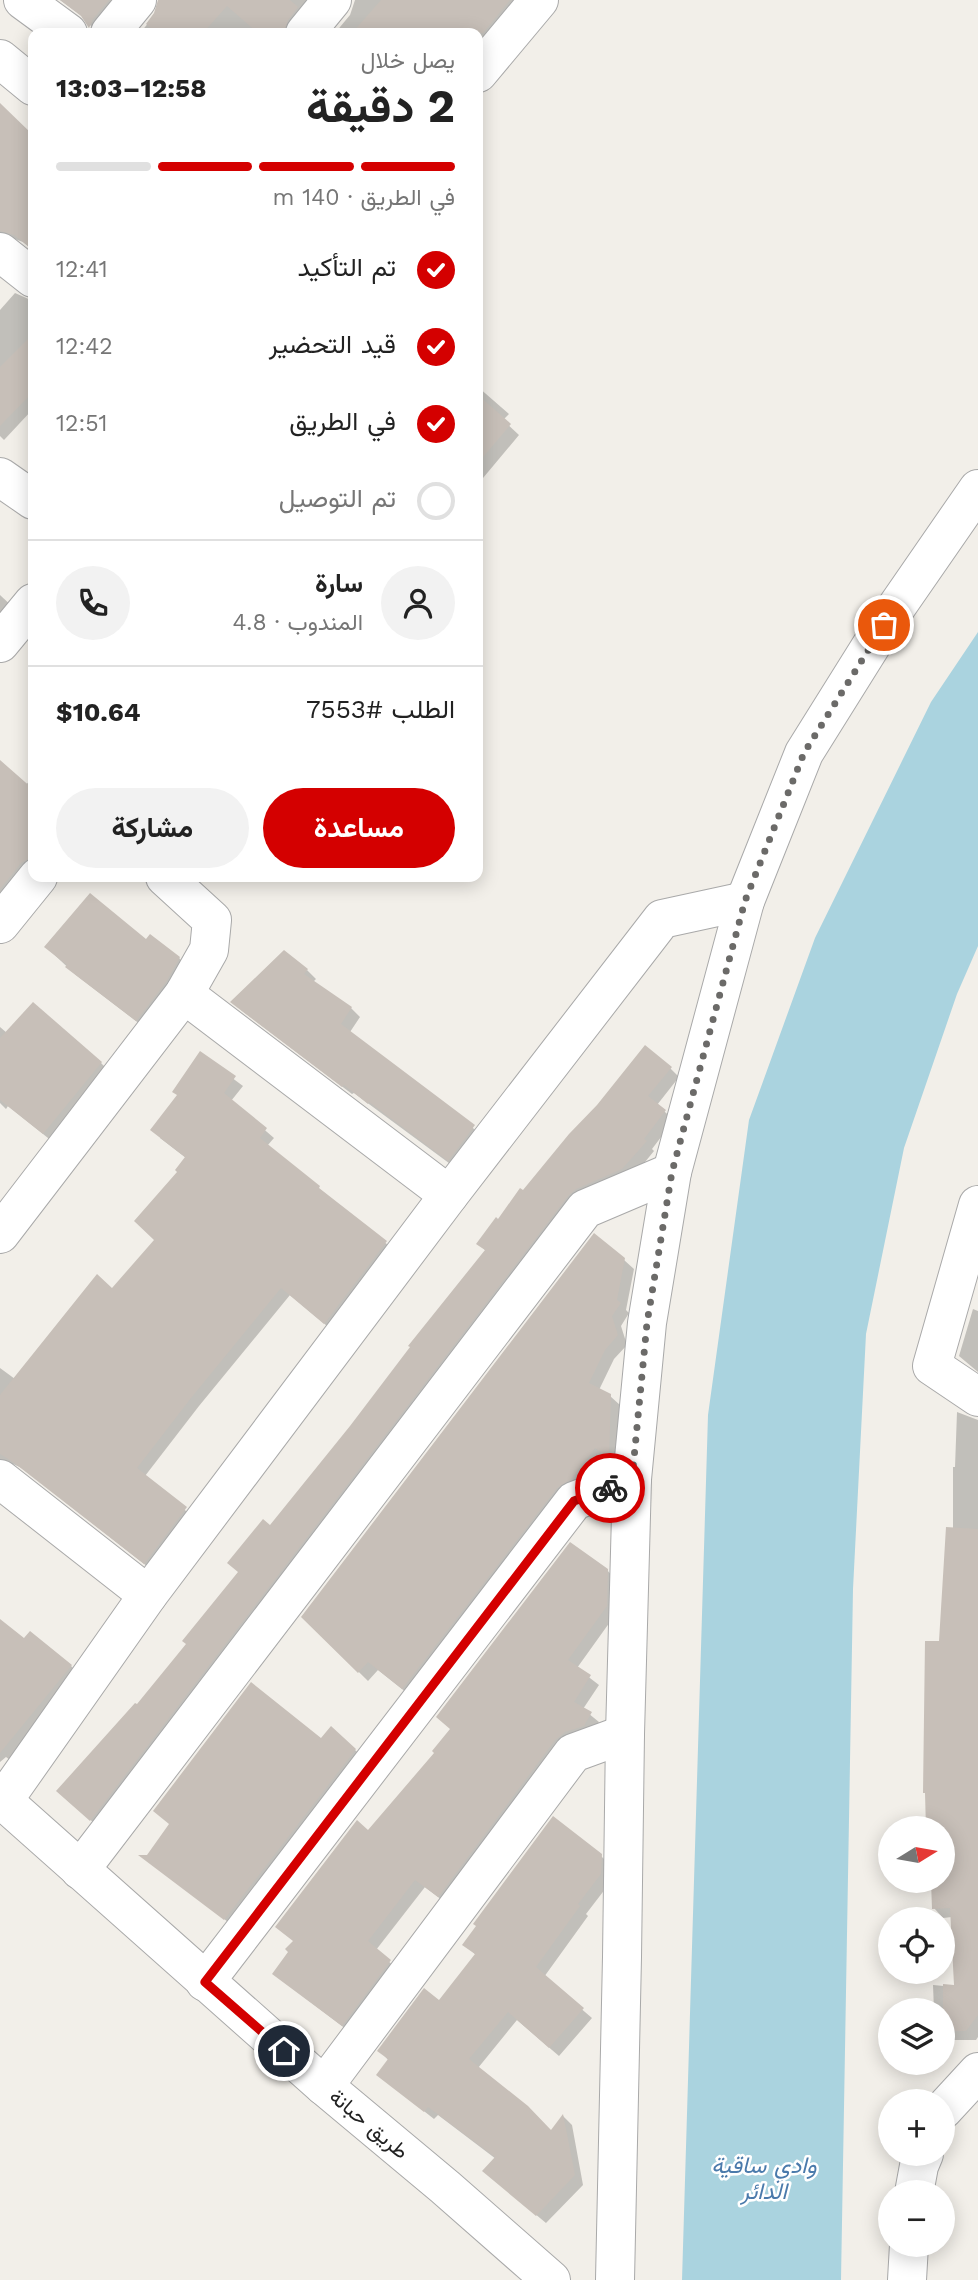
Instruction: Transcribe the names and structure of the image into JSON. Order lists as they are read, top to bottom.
{
  "streets": {
    "street": ["طريق حبانة"]
  },
  "water": ["وادي ساقية الدائر"],
  "north": "right",
  "page": {
    "heading": ["2 دقيقة", "يصل خلال", "12:58–13:03"],
    "panel": [
      "سارة",
      "المندوب · 4.8",
      "الطلب #7553",
      "$10.64"
    ],
    "bar": "في الطريق · 140 m",
    "list": [
      ["تم التأكيد", "12:41"],
      ["قيد التحضير", "12:42"],
      ["في الطريق", "12:51"],
      "تم التوصيل"
    ],
    "buttons": ["مساعدة", "مشاركة"],
    "map_buttons": ["+", "−"]
  }
}
